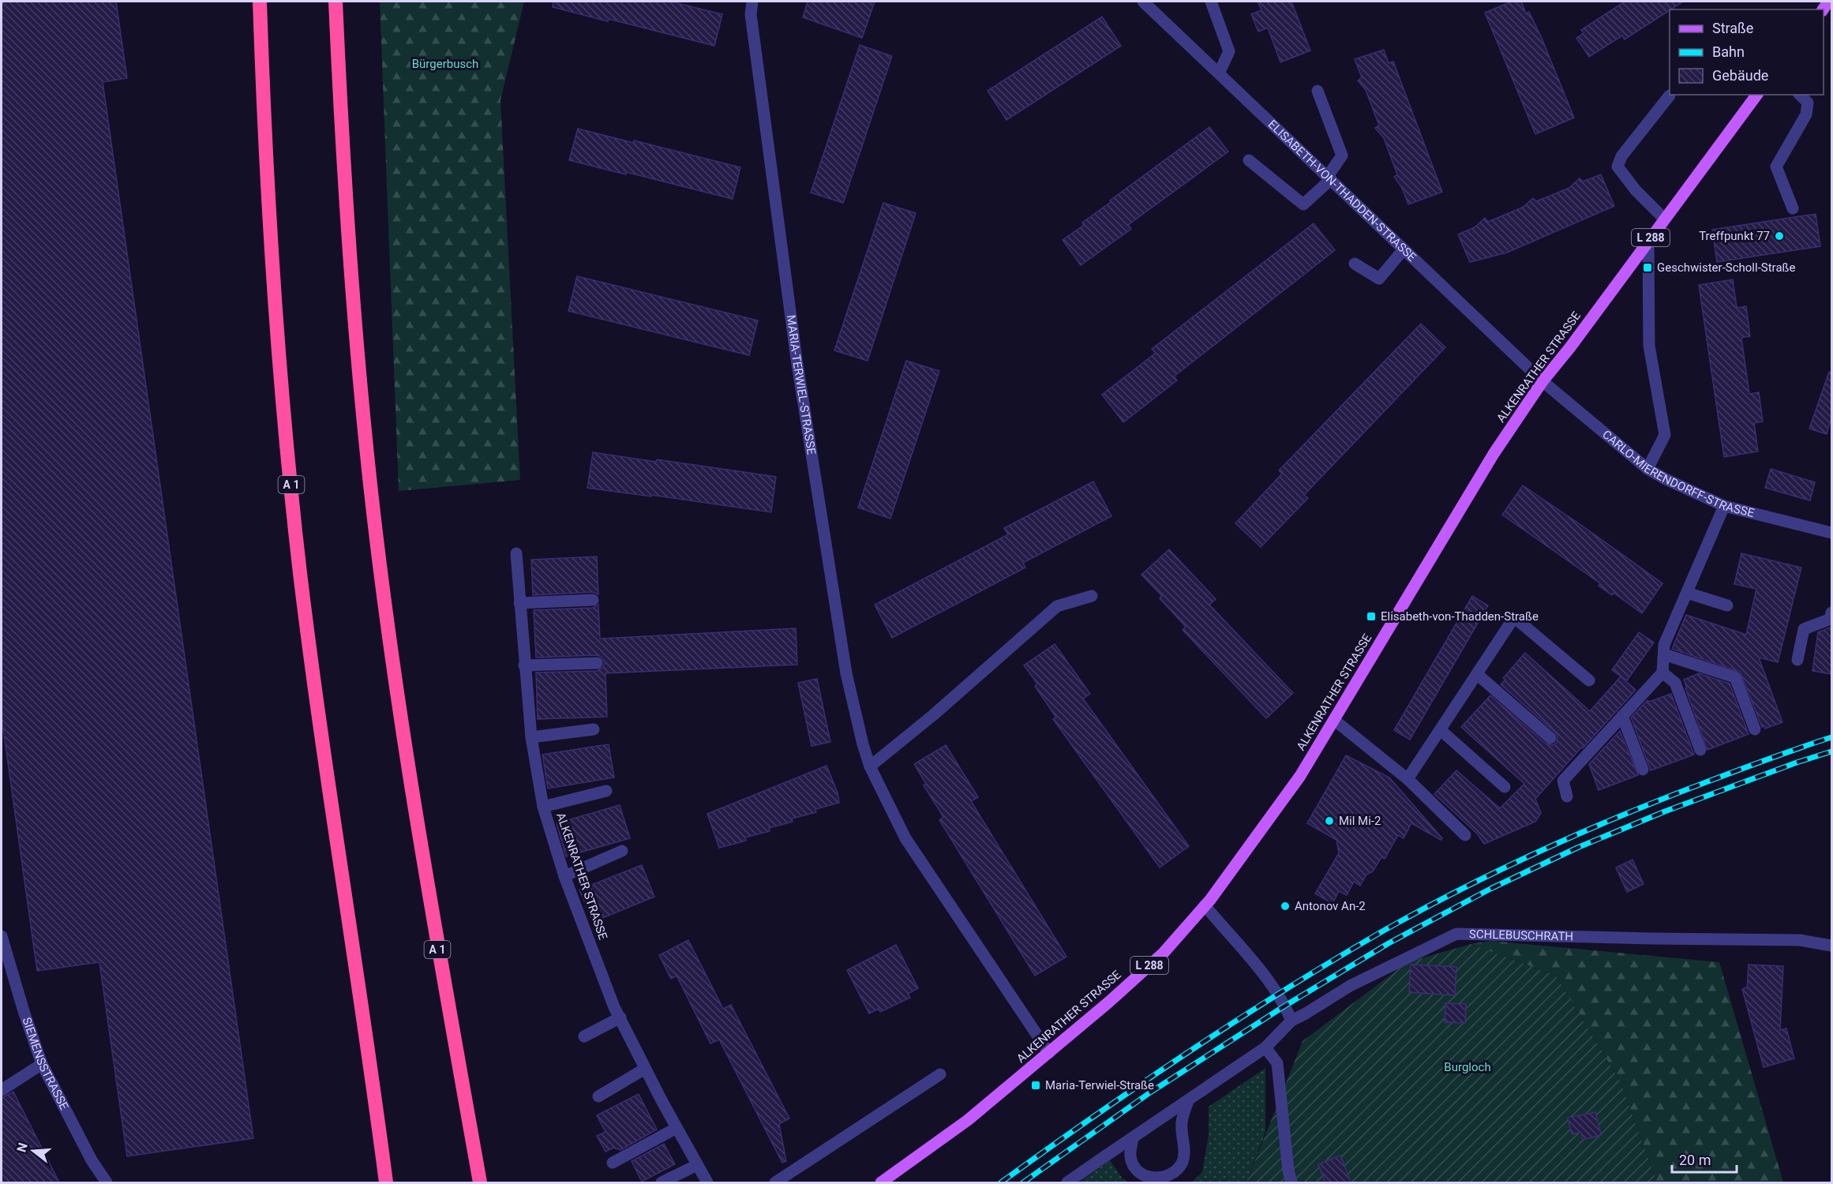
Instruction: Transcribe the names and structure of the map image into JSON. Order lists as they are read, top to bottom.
{
  "streets": {
    "highway": ["A 1"],
    "main road": ["L 288", "ALKENRATHER STRASSE"],
    "street": [
      "ELISABETH-VON-THADDEN-STRASSE",
      "MARIA-TERWIEL-STRASSE",
      "CARLO-MIERENDORFF-STRASSE",
      "SCHLEBUSCHRATH",
      "SIEMENSSTRASSE"
    ]
  },
  "crossings": [
    ["ELISABETH-VON-THADDEN-STRASSE", "ALKENRATHER STRASSE"],
    ["ELISABETH-VON-THADDEN-STRASSE", "CARLO-MIERENDORFF-STRASSE"],
    ["ALKENRATHER STRASSE", "MARIA-TERWIEL-STRASSE"],
    ["ALKENRATHER STRASSE", "CARLO-MIERENDORFF-STRASSE"]
  ],
  "parks": ["Bürgerbusch", "Burgloch"],
  "places": {
    "other": ["Treffpunkt 77", "Mil Mi-2", "Antonov An-2"],
    "transit": ["Geschwister-Scholl-Straße", "Elisabeth-von-Thadden-Straße", "Maria-Terwiel-Straße"]
  },
  "legend": ["Straße", "Bahn", "Gebäude"],
  "scale_bar": "20 m",
  "north": "left"
}
